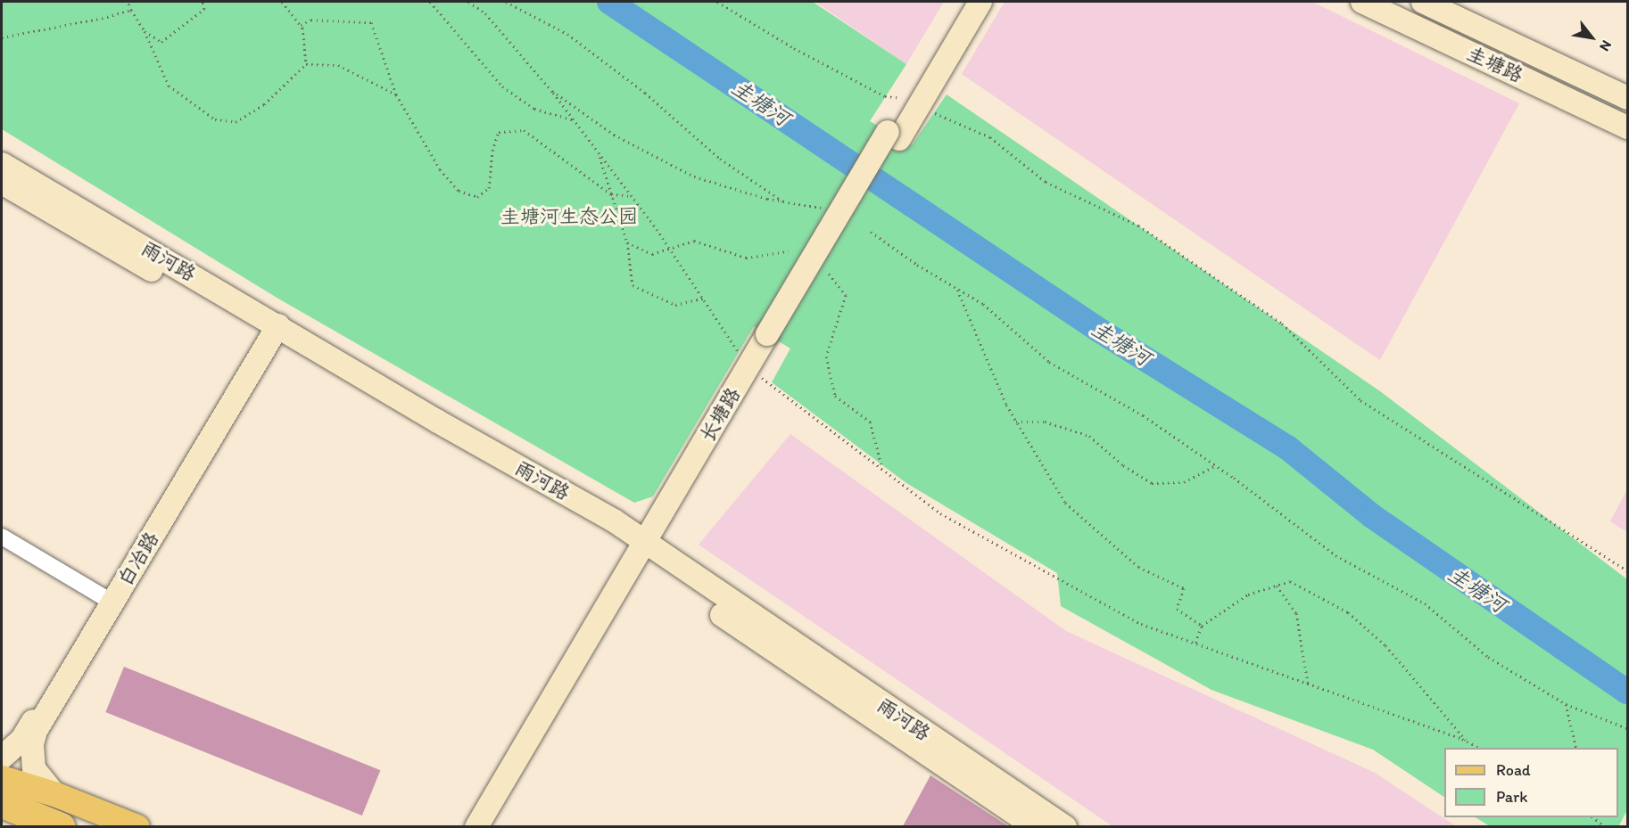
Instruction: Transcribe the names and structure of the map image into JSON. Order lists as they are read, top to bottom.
{
  "streets": {
    "main road": [
      "圭塘路",
      "雨河路",
      "长塘路",
      "白冶路"
    ]
  },
  "crossings": [
    ["雨河路", "长塘路"],
    ["雨河路", "白冶路"]
  ],
  "water": ["圭塘河"],
  "parks": ["圭塘河生态公园"],
  "legend": ["Road", "Park"],
  "north": "bottom right"
}
